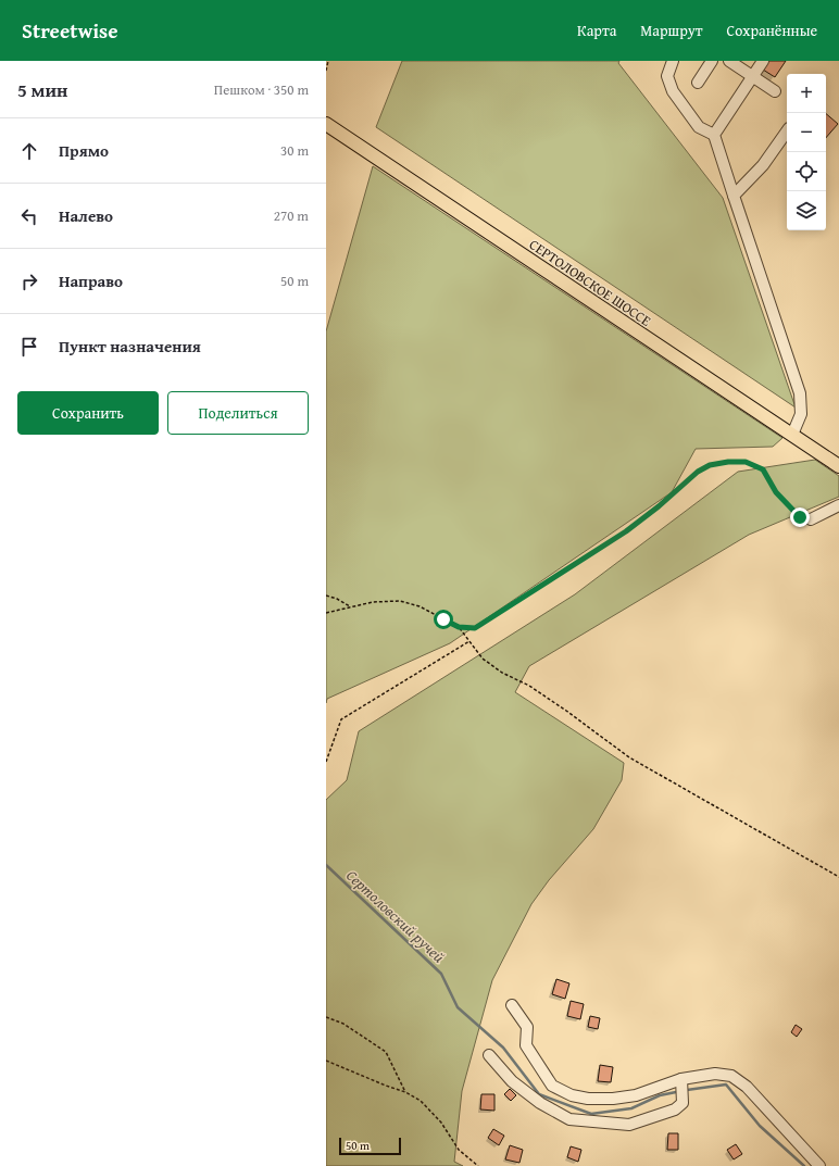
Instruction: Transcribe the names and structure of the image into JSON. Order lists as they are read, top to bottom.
{
  "streets": {
    "main road": ["СЕРТОЛОВСКОЕ ШОССЕ"]
  },
  "water": ["Сертоловский ручей"],
  "scale_bar": "50 m",
  "page": {
    "header": "Streetwise",
    "nav": ["Карта", "Маршрут", "Сохранённые"],
    "heading": ["5 мин", "Пешком · 350 m"],
    "map_buttons": ["+", "−"],
    "list": [
      ["Прямо", "30 m"],
      ["Налево", "270 m"],
      ["Направо", "50 m"],
      "Пункт назначения"
    ],
    "buttons": ["Сохранить", "Поделиться"],
    "scale": "50 m"
  }
}
